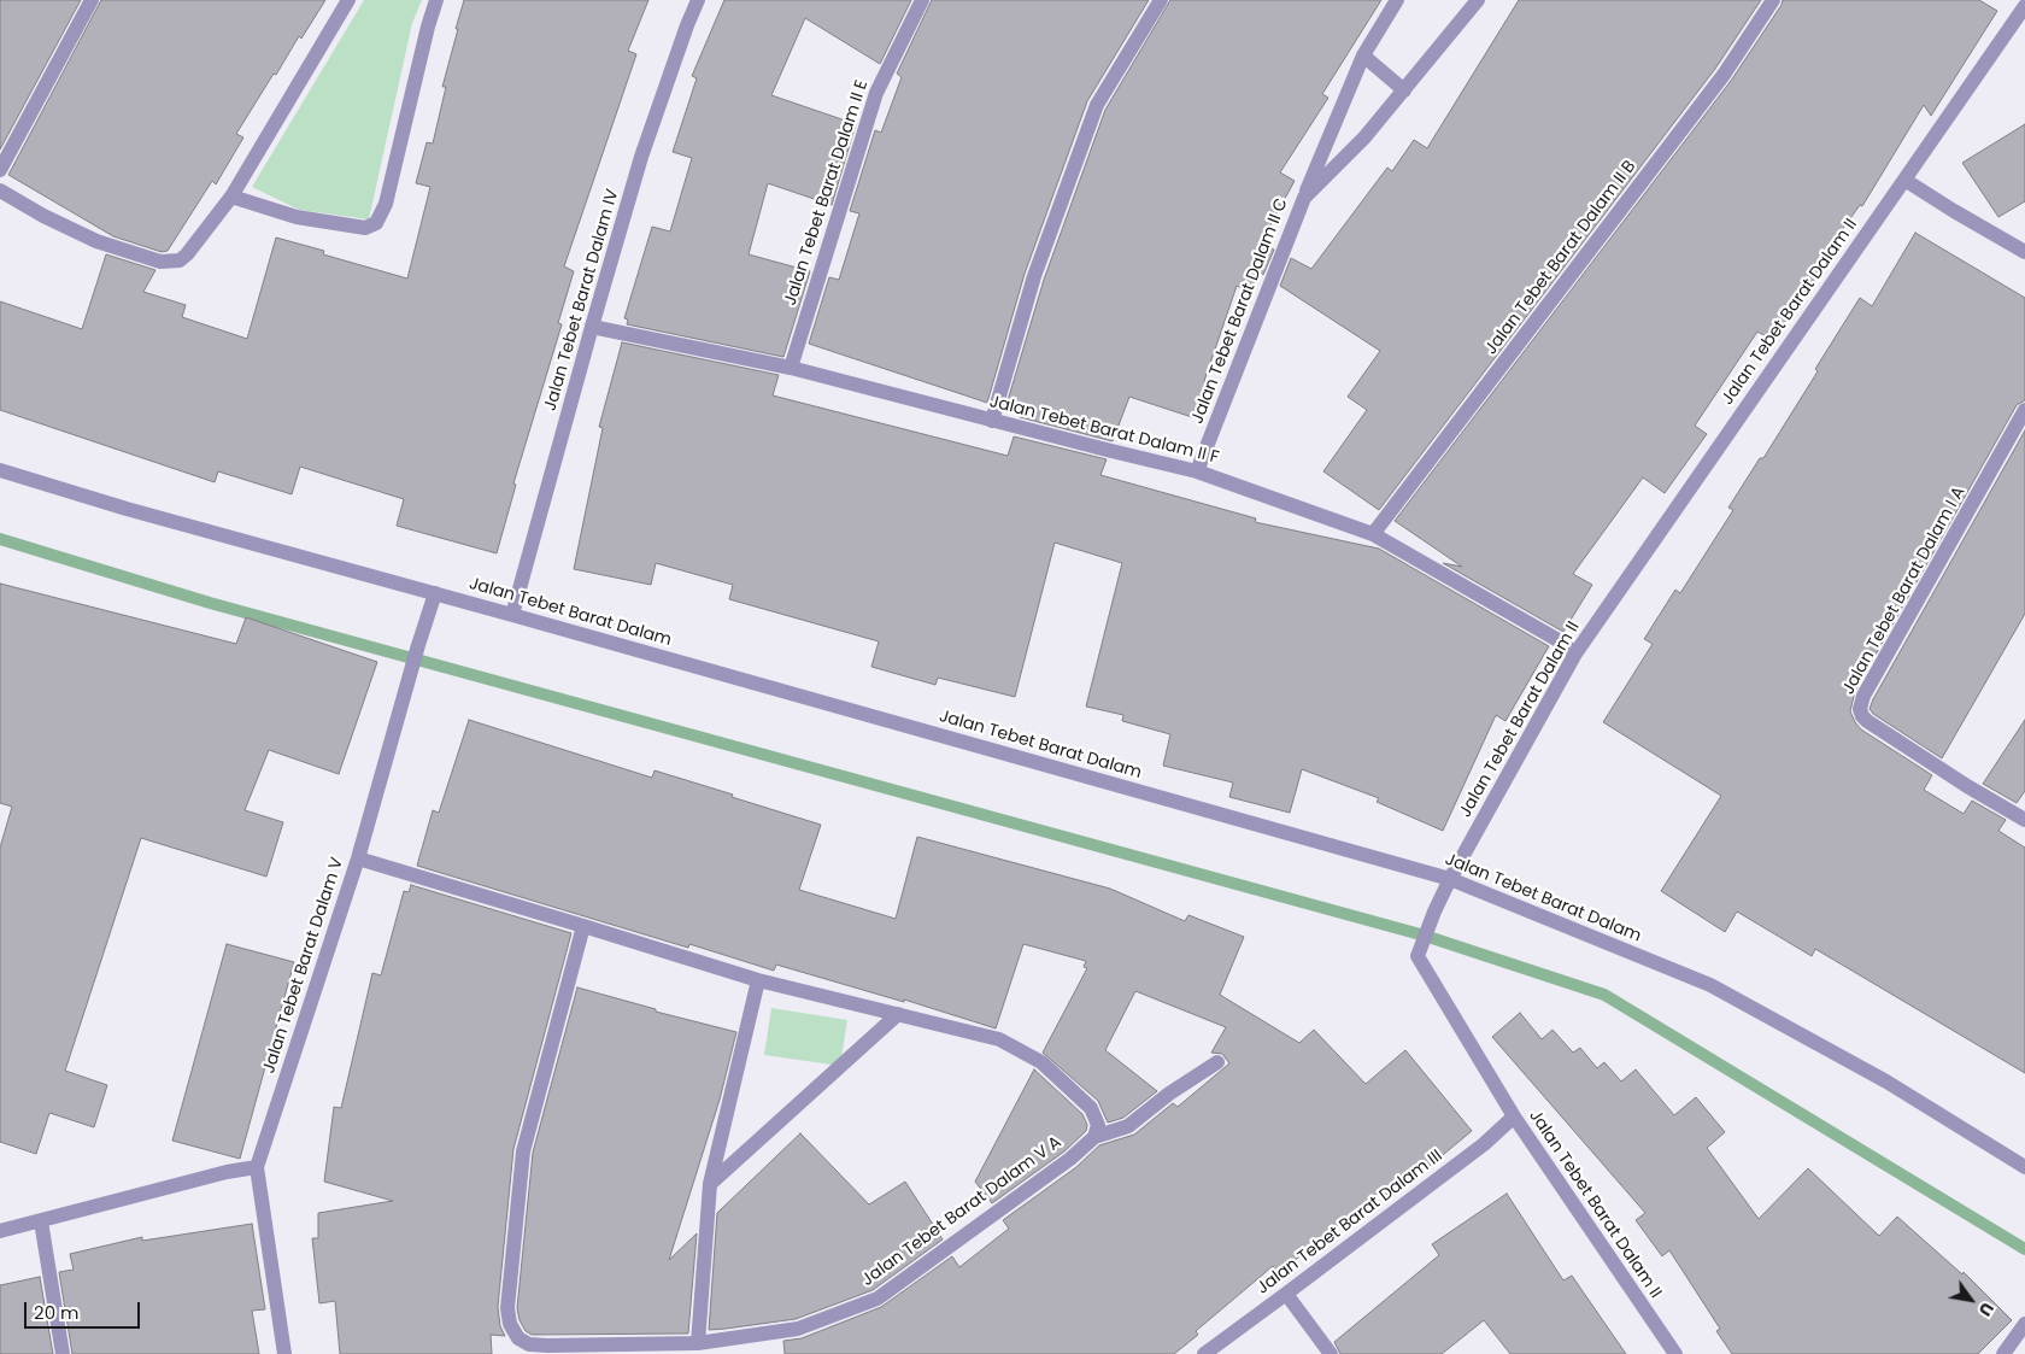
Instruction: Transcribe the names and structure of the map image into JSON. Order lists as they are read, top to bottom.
{
  "streets": {
    "street": [
      "Jalan Tebet Barat Dalam II E",
      "Jalan Tebet Barat Dalam II B",
      "Jalan Tebet Barat Dalam IV",
      "Jalan Tebet Barat Dalam II C",
      "Jalan Tebet Barat Dalam II",
      "Jalan Tebet Barat Dalam II F",
      "Jalan Tebet Barat Dalam I A",
      "Jalan Tebet Barat Dalam",
      "Jalan Tebet Barat Dalam V",
      "Jalan Tebet Barat Dalam V A",
      "Jalan Tebet Barat Dalam III"
    ]
  },
  "crossings": [
    ["Jalan Tebet Barat Dalam II E", "Jalan Tebet Barat Dalam II F"],
    ["Jalan Tebet Barat Dalam II B", "Jalan Tebet Barat Dalam II F"],
    ["Jalan Tebet Barat Dalam IV", "Jalan Tebet Barat Dalam II F"],
    ["Jalan Tebet Barat Dalam IV", "Jalan Tebet Barat Dalam"],
    ["Jalan Tebet Barat Dalam II C", "Jalan Tebet Barat Dalam II F"],
    ["Jalan Tebet Barat Dalam II", "Jalan Tebet Barat Dalam II F"],
    ["Jalan Tebet Barat Dalam II", "Jalan Tebet Barat Dalam"],
    ["Jalan Tebet Barat Dalam II", "Jalan Tebet Barat Dalam III"],
    ["Jalan Tebet Barat Dalam", "Jalan Tebet Barat Dalam V"]
  ],
  "scale_bar": "20 m",
  "north": "bottom right"
}
